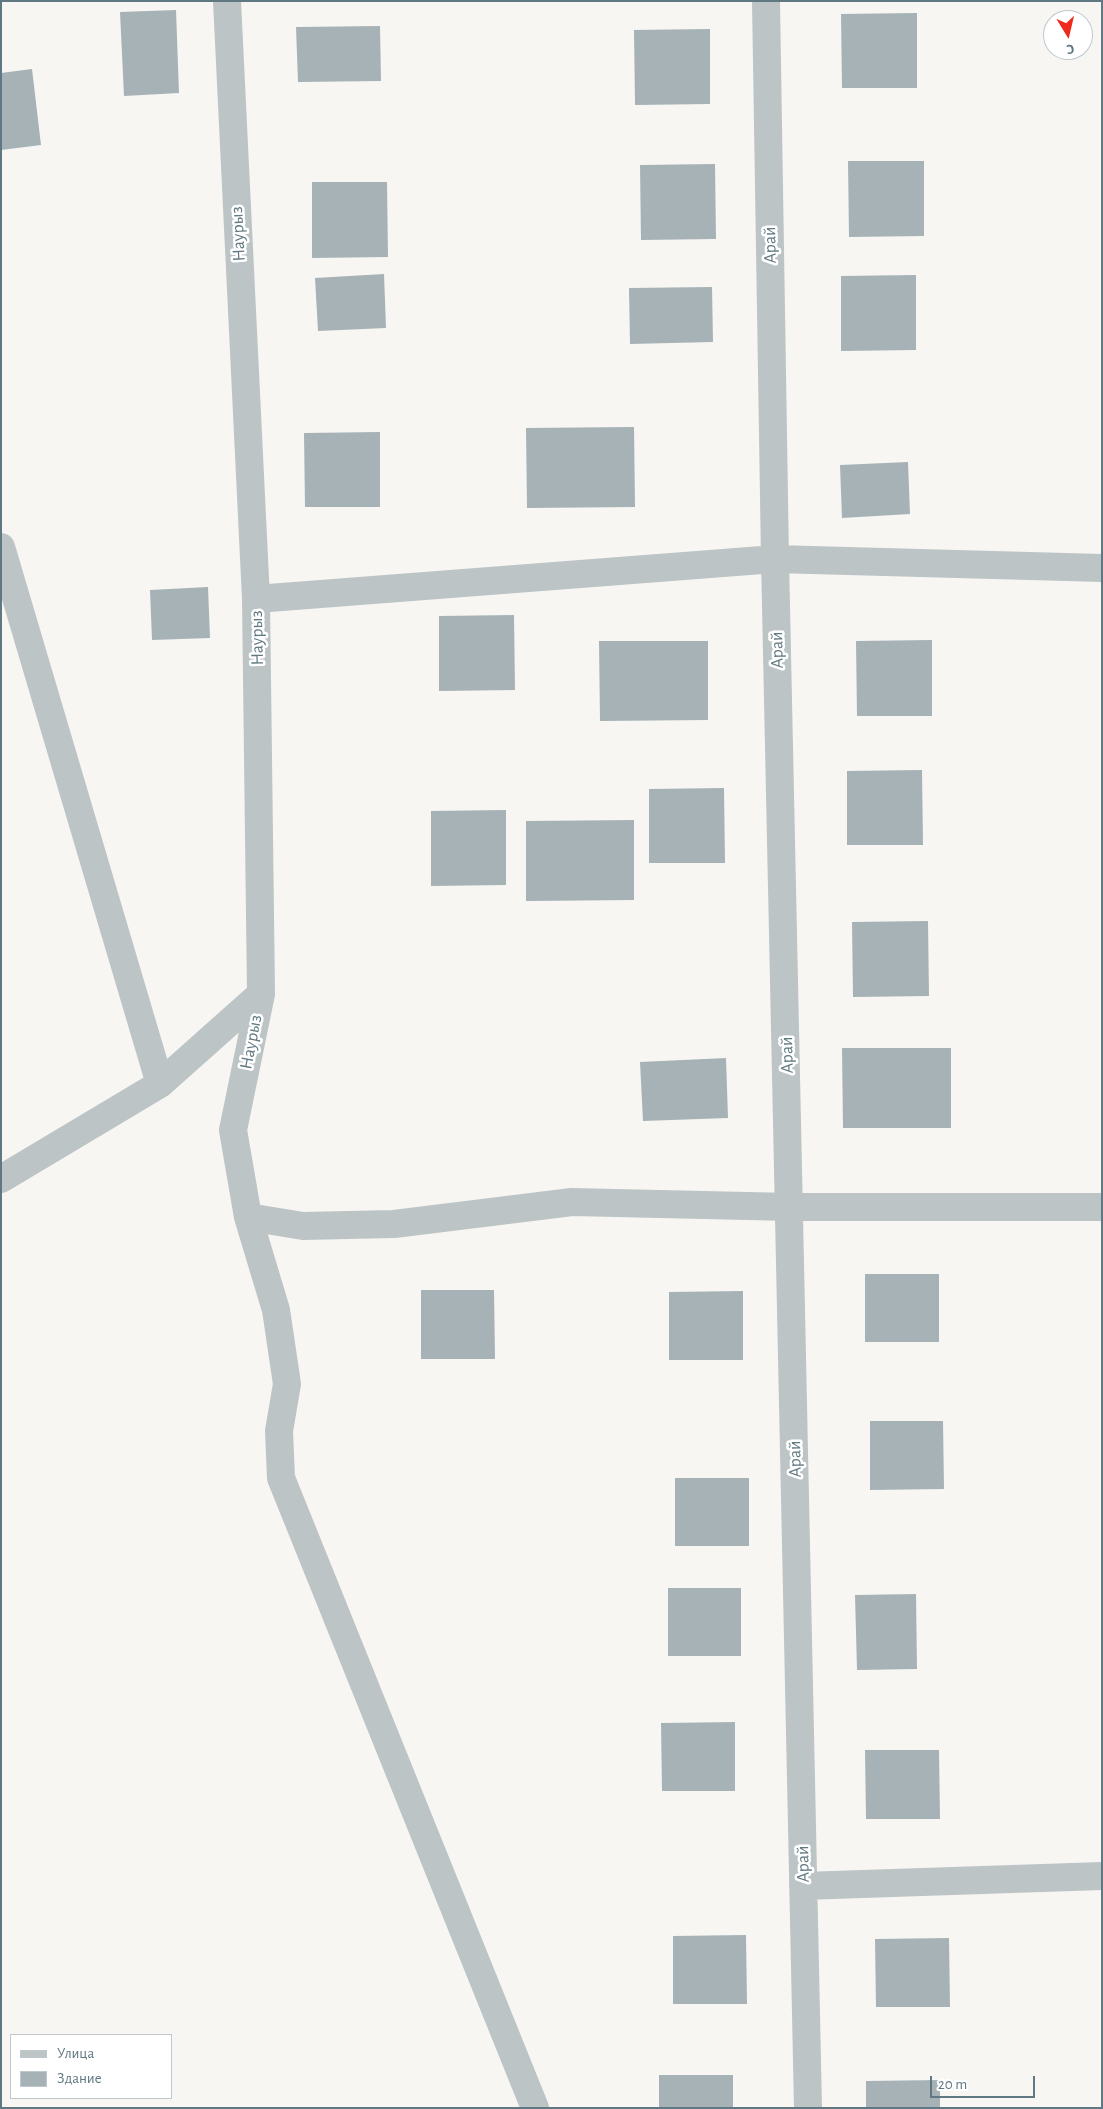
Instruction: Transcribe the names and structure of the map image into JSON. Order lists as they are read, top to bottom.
{
  "streets": {
    "street": ["Наурыз", "Арай"]
  },
  "legend": ["Улица", "Здание"],
  "scale_bar": "20 m",
  "north": "bottom"
}
